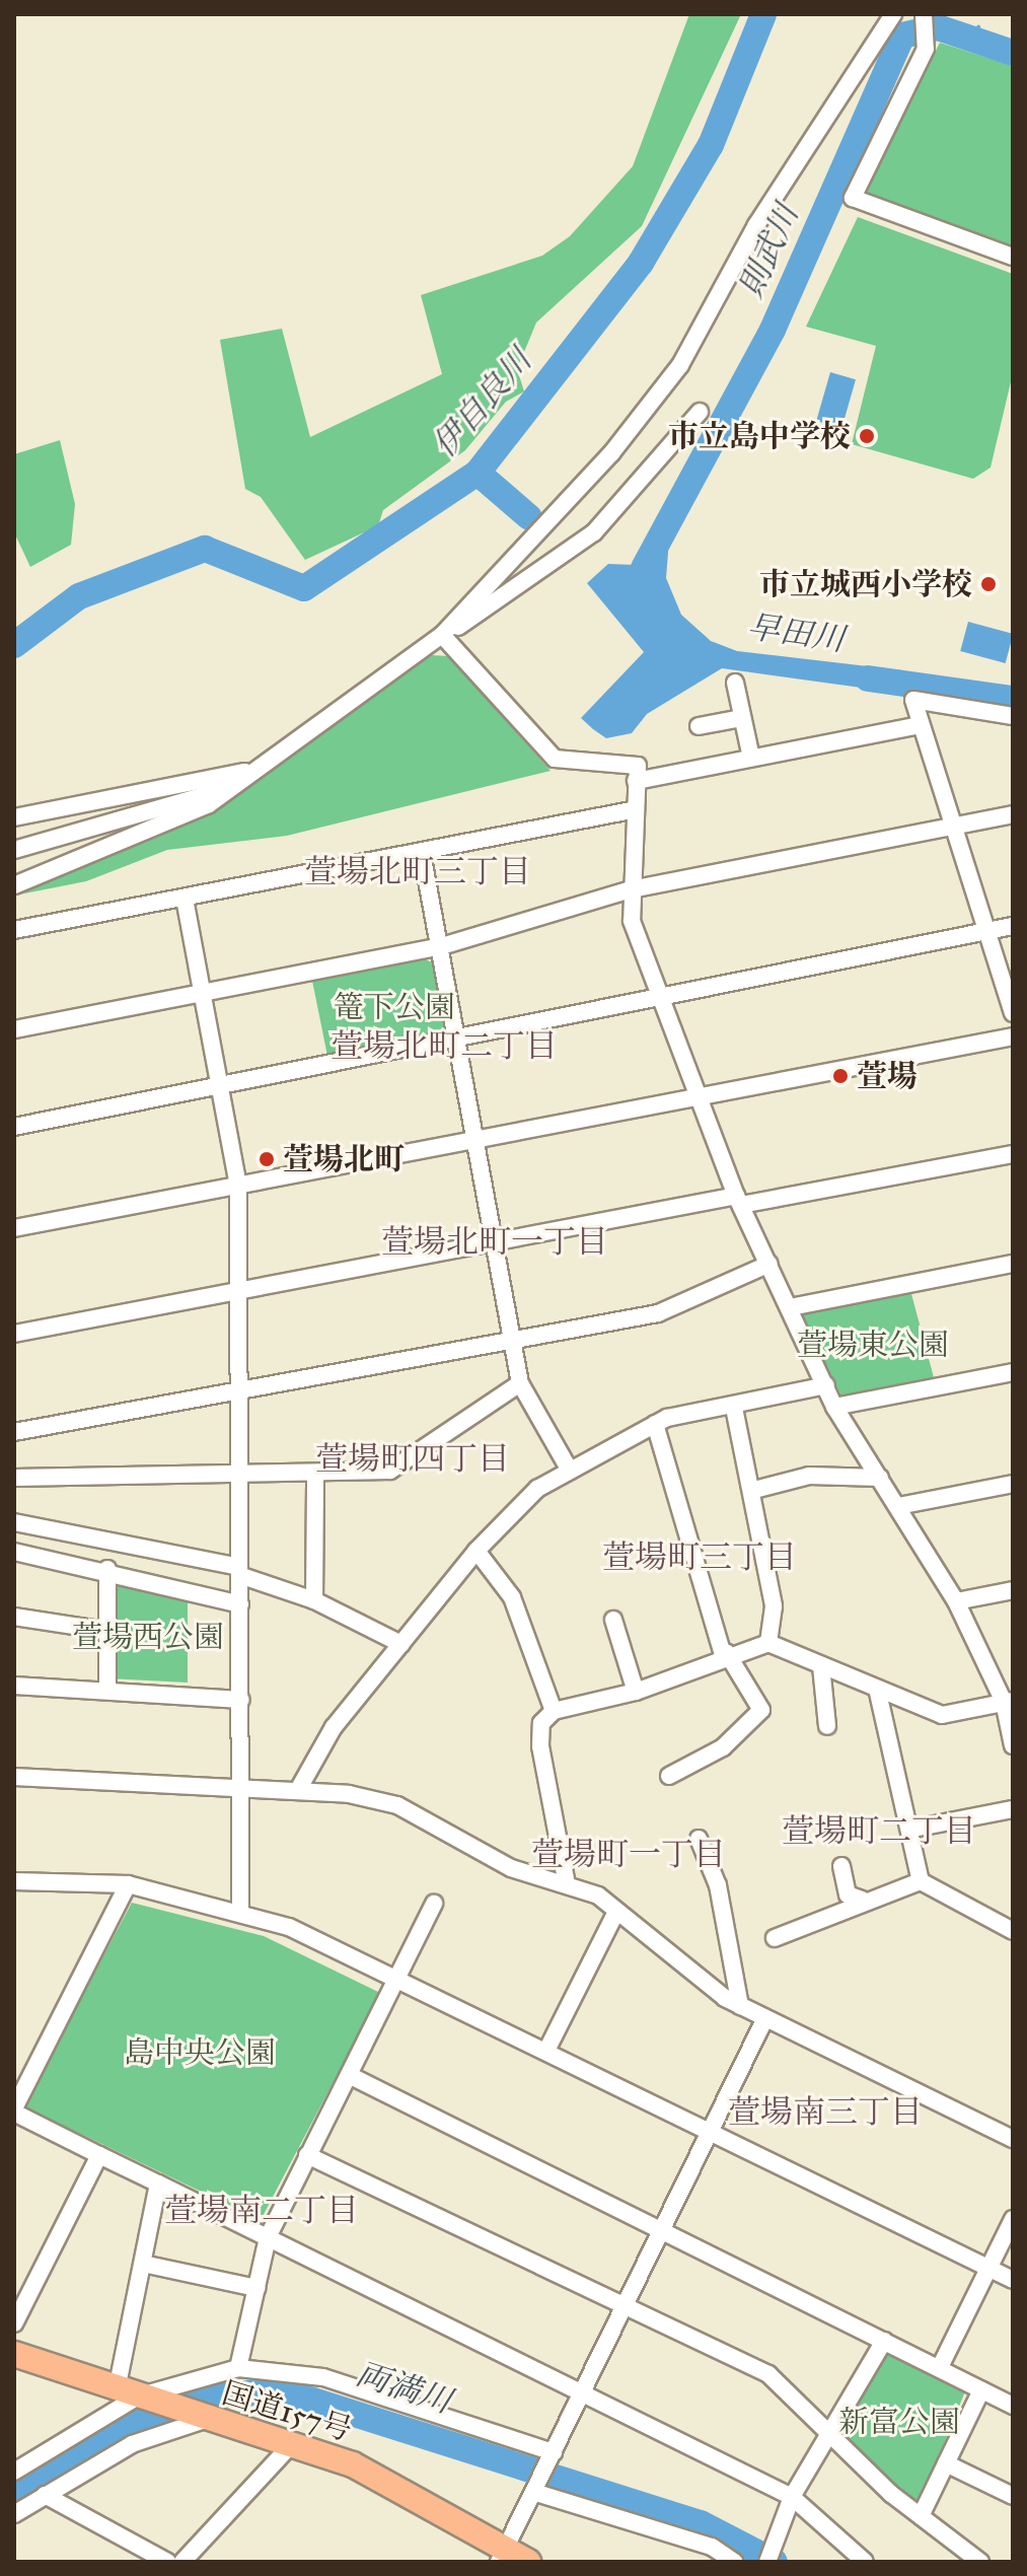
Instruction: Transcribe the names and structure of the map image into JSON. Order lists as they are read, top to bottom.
{
  "streets": {
    "highway": ["国道157号"]
  },
  "districts": [
    "萱場北町三丁目",
    "萱場北町二丁目",
    "萱場北町一丁目",
    "萱場町四丁目",
    "萱場町三丁目",
    "萱場町二丁目",
    "萱場町一丁目",
    "萱場南三丁目",
    "萱場南二丁目"
  ],
  "water": [
    "則武川",
    "伊自良川",
    "早田川",
    "両満川"
  ],
  "parks": [
    "篭下公園",
    "萱場東公園",
    "萱場西公園",
    "島中央公園",
    "新富公園"
  ],
  "places": [
    "市立島中学校",
    "市立城西小学校",
    "萱場",
    "萱場北町"
  ]
}
